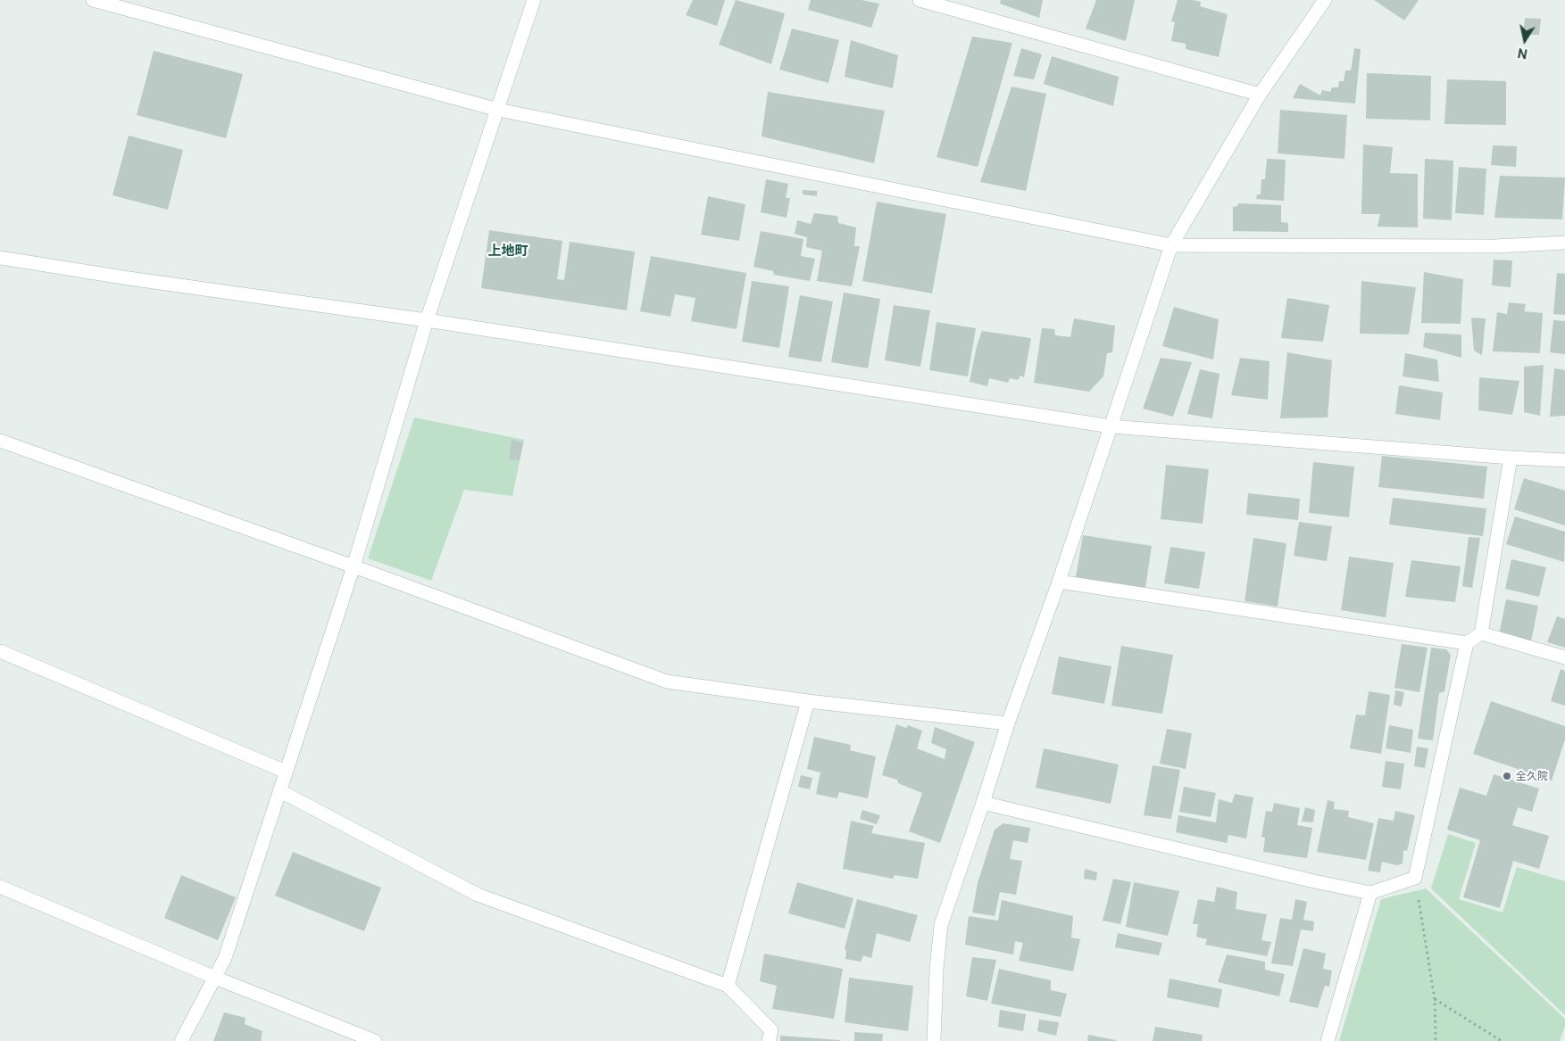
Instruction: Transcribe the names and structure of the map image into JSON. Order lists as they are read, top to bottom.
{
  "districts": ["上地町"],
  "places": ["全久院"],
  "north": "bottom"
}
